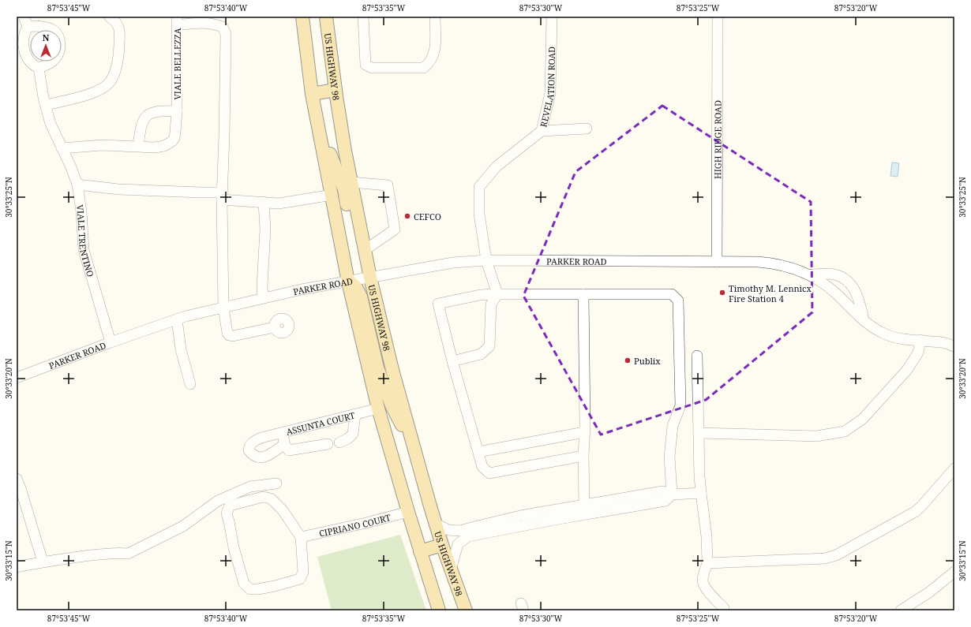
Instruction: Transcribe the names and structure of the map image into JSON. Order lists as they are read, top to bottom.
{
  "streets": {
    "main road": ["US HIGHWAY 98"],
    "street": [
      "VIALE BELLEZZA",
      "REVELATION ROAD",
      "HIGH RIDGE ROAD",
      "VIALE TRENTINO",
      "PARKER ROAD",
      "ASSUNTA COURT",
      "CIPRIANO COURT"
    ]
  },
  "crossings": [
    ["VIALE BELLEZZA", "VIALE TRENTINO"],
    ["US HIGHWAY 98", "PARKER ROAD"],
    ["REVELATION ROAD", "PARKER ROAD"],
    ["HIGH RIDGE ROAD", "PARKER ROAD"],
    ["VIALE TRENTINO", "PARKER ROAD"]
  ],
  "places": ["CEFCO", "Timothy M. Lennicx Fire Station 4", "Publix"],
  "north": "top",
  "coordinates": [
    "87°53'45\"W",
    "87°53'40\"W",
    "87°53'35\"W",
    "87°53'30\"W",
    "87°53'25\"W",
    "87°53'20\"W",
    "30°33'25\"N",
    "30°33'20\"N",
    "30°33'15\"N"
  ]
}
